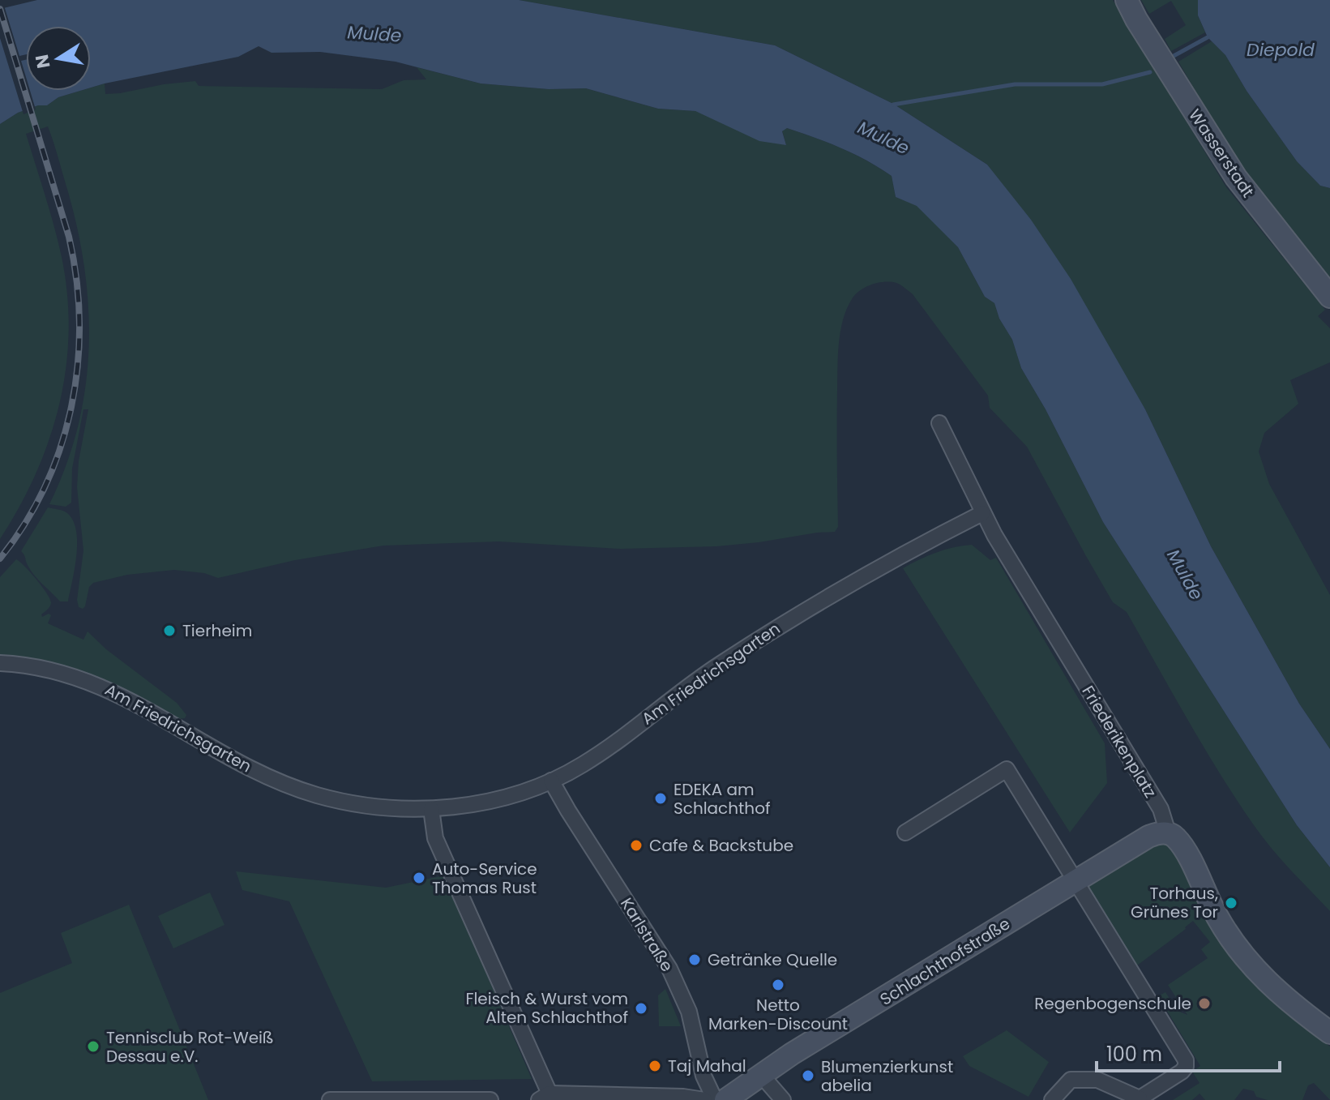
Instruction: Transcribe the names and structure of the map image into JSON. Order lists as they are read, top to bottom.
{
  "streets": {
    "main road": ["Wasserstadt", "Friederikenplatz", "Schlachthofstraße"],
    "street": ["Am Friedrichsgarten", "Karlstraße"]
  },
  "crossings": [
    ["Am Friedrichsgarten", "Friederikenplatz"],
    ["Am Friedrichsgarten", "Karlstraße"],
    ["Friederikenplatz", "Schlachthofstraße"]
  ],
  "water": ["Mulde", "Diepold"],
  "places": [
    "Tierheim",
    "EDEKA am Schlachthof",
    "Cafe & Backstube",
    "Auto-Service Thomas Rust",
    "Torhaus, Grünes Tor",
    "Getränke Quelle",
    "Netto Marken-Discount",
    "Regenbogenschule",
    "Fleisch & Wurst vom Alten Schlachthof",
    "Tennisclub Rot-Weiß Dessau e.V.",
    "Taj Mahal",
    "Blumenzierkunst abelia"
  ],
  "scale_bar": "100 m",
  "north": "left"
}
